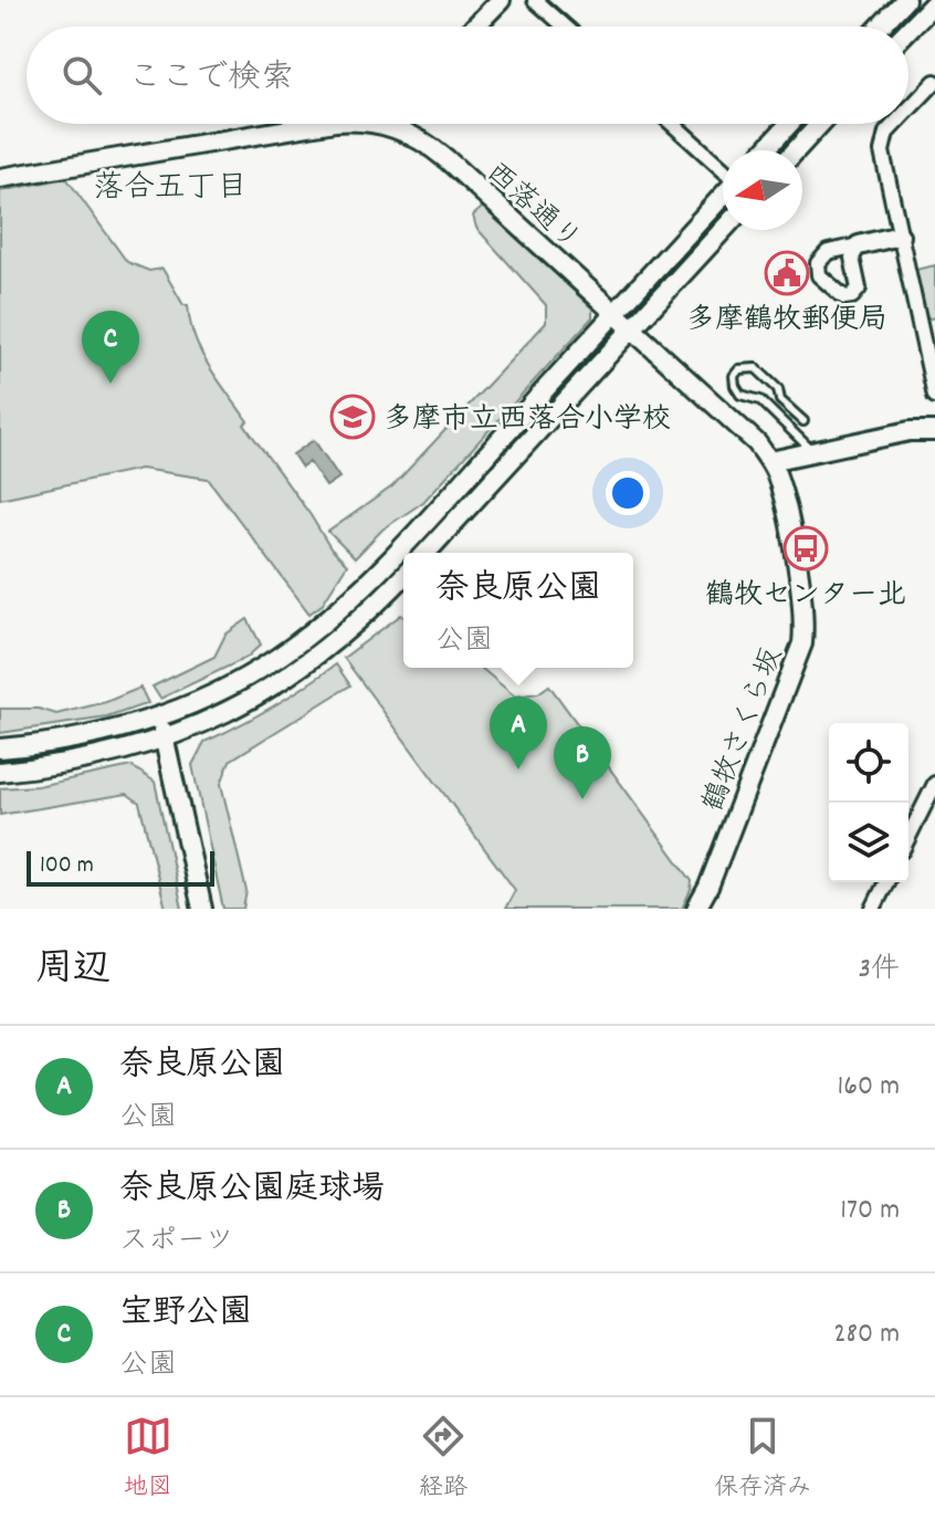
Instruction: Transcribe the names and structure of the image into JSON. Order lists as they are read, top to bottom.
{
  "streets": {
    "main road": ["西落通り", "鶴牧さくら坂"]
  },
  "crossings": [
    ["西落通り", "鶴牧さくら坂"]
  ],
  "districts": ["落合五丁目"],
  "places": {
    "public building": ["多摩鶴牧郵便局"],
    "school or university": ["多摩市立西落合小学校"],
    "bus stop": ["鶴牧センター北"]
  },
  "scale_bar": "100 m",
  "north": "left",
  "page": {
    "search": "ここで検索",
    "pins": ["C", "A", "B"],
    "popup": ["奈良原公園", "公園"],
    "scale": "100 m",
    "heading": ["周辺", "3件"],
    "list": [
      {
        "mark": "A",
        "name": "奈良原公園",
        "note": "公園",
        "value": "160 m"
      },
      {
        "mark": "B",
        "name": "奈良原公園庭球場",
        "note": "スポーツ",
        "value": "170 m"
      },
      {
        "mark": "C",
        "name": "宝野公園",
        "note": "公園",
        "value": "280 m"
      }
    ],
    "nav": ["地図", "経路", "保存済み"]
  }
}
